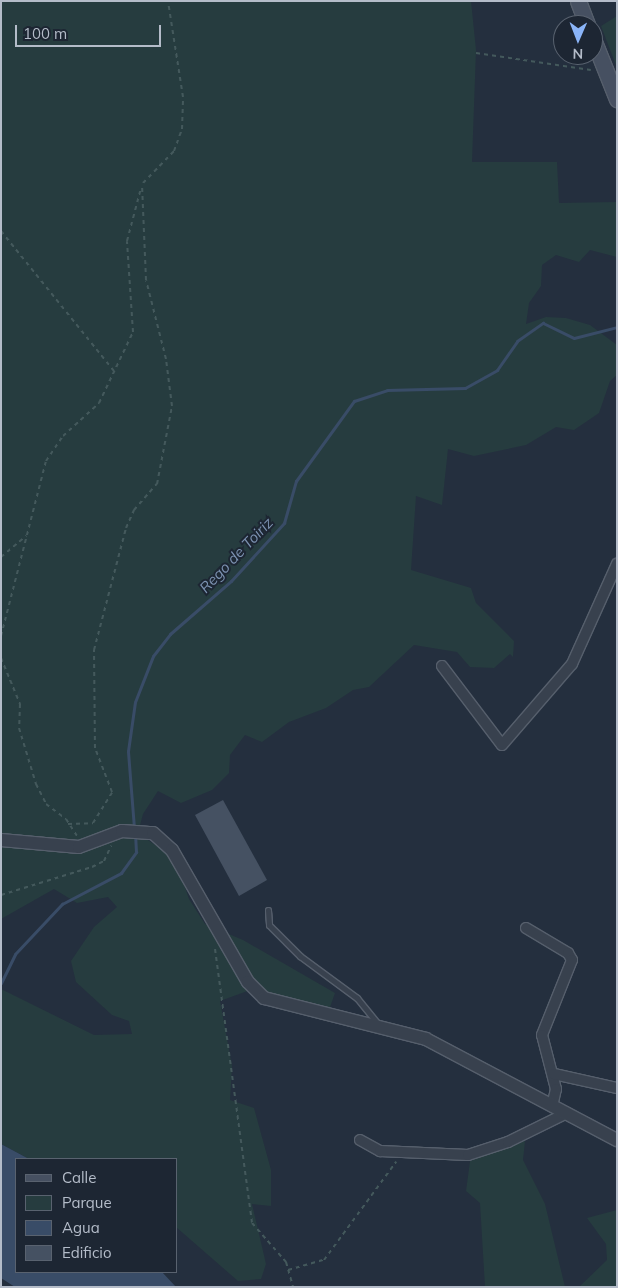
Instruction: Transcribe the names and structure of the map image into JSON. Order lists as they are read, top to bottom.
{
  "water": ["Rego de Toiriz"],
  "legend": [
    "Calle",
    "Parque",
    "Agua",
    "Edificio"
  ],
  "scale_bar": "100 m",
  "north": "bottom"
}
